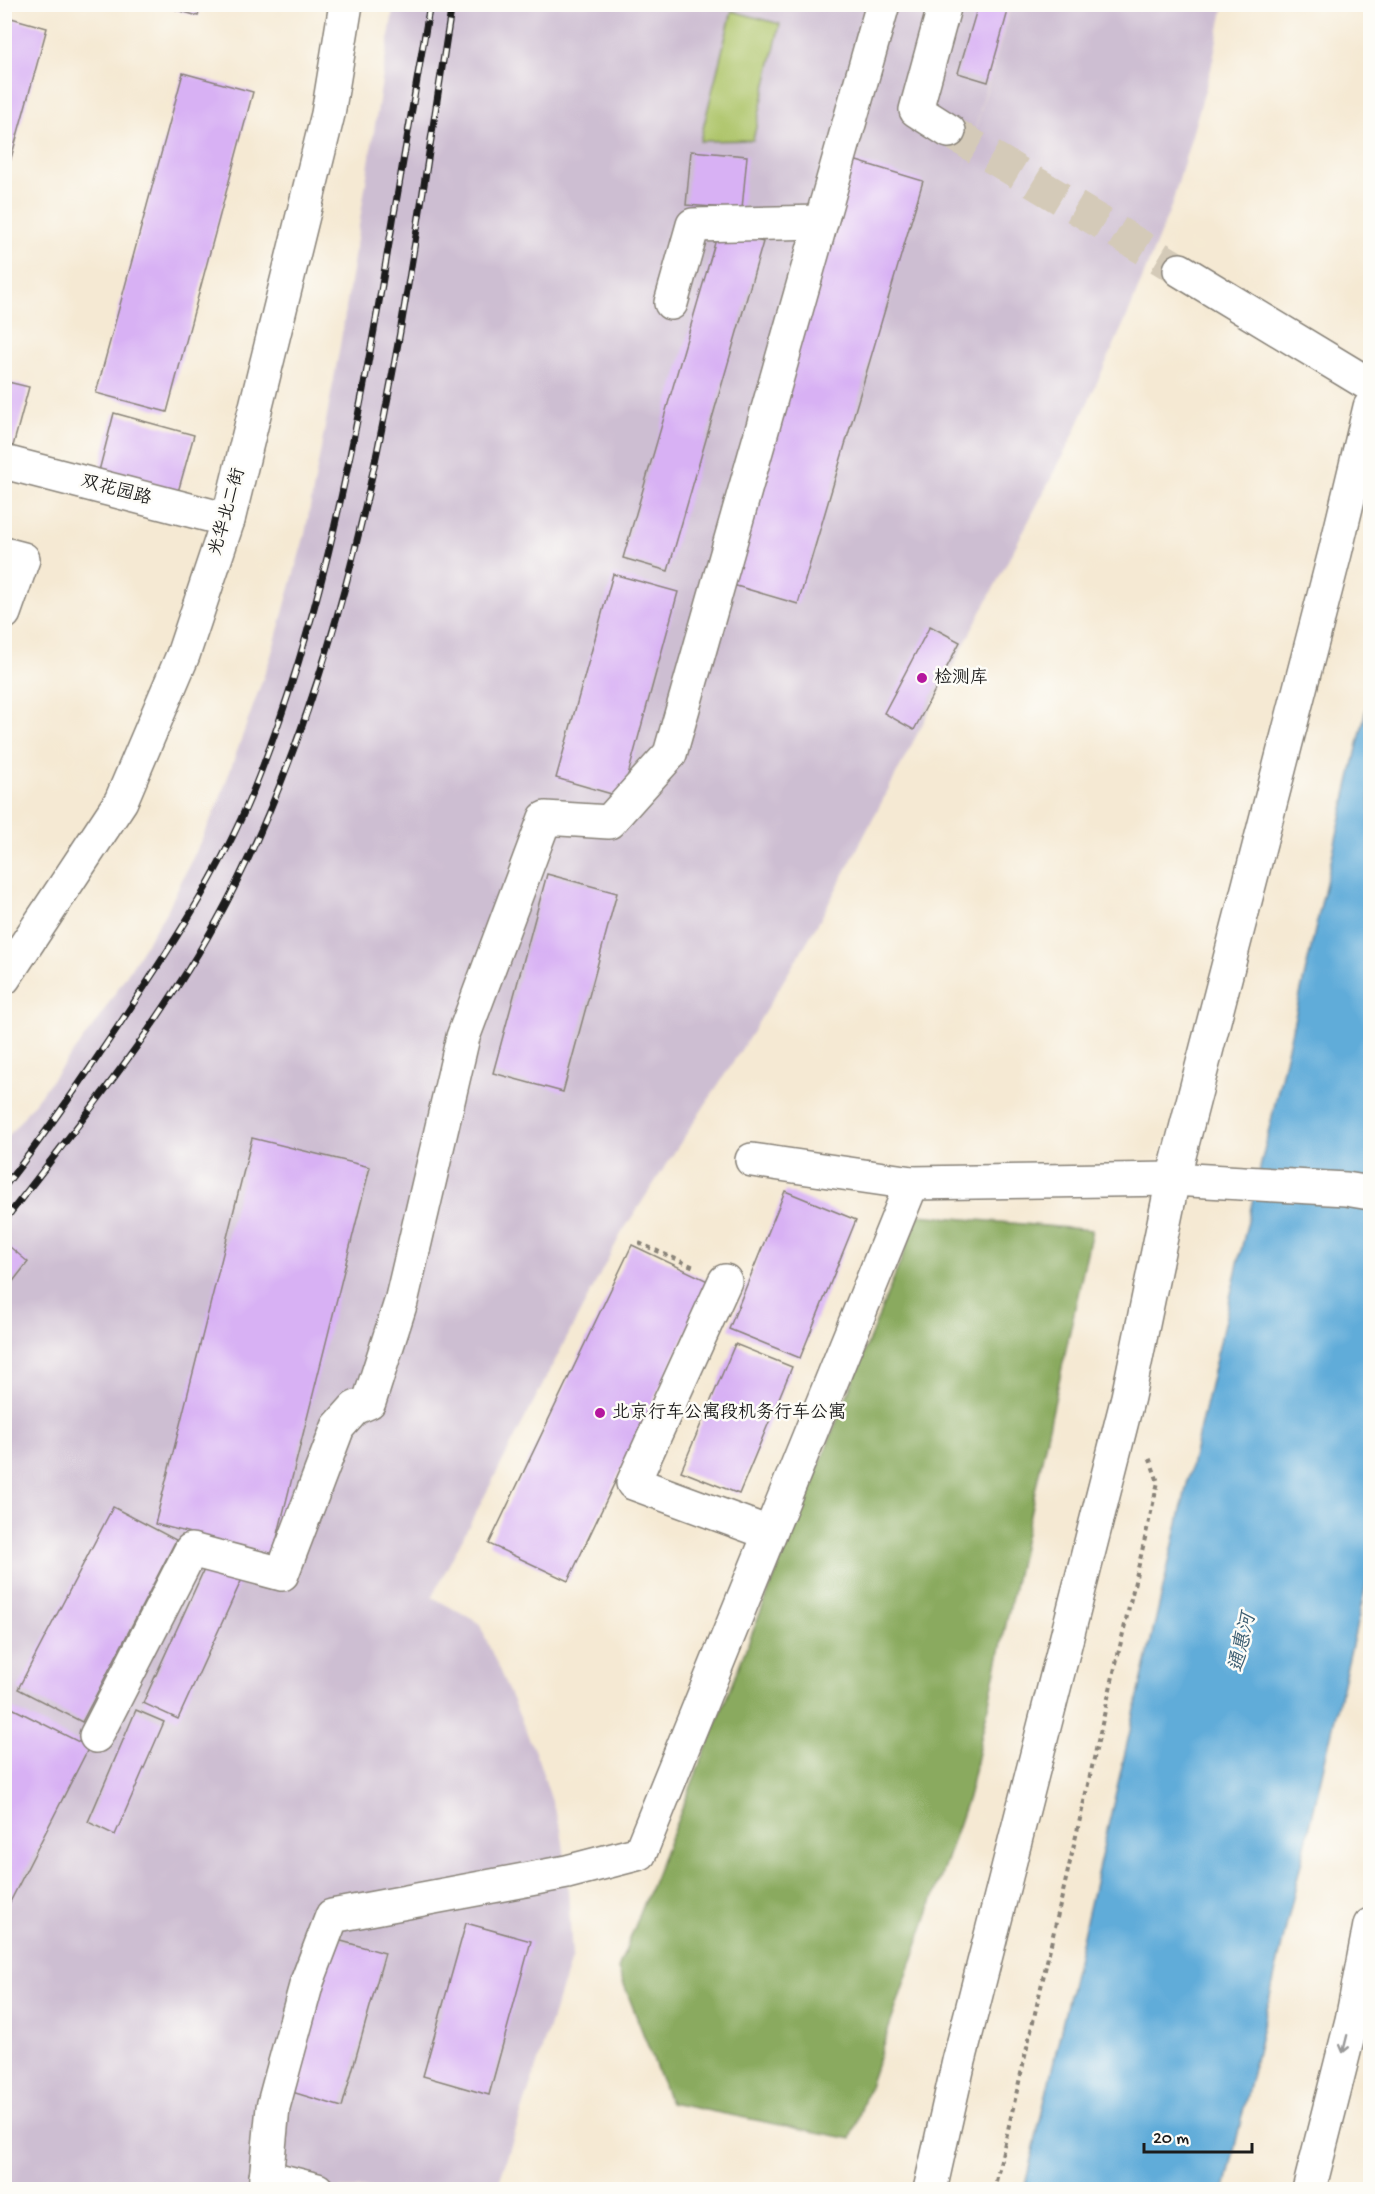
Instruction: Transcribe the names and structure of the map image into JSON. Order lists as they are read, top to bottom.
{
  "streets": {
    "street": ["双花园路", "光华北二街"]
  },
  "crossings": [
    ["双花园路", "光华北二街"]
  ],
  "water": ["通惠河"],
  "places": ["检测库", "北京行车公寓段机务行车公寓"],
  "scale_bar": "20 m"
}
